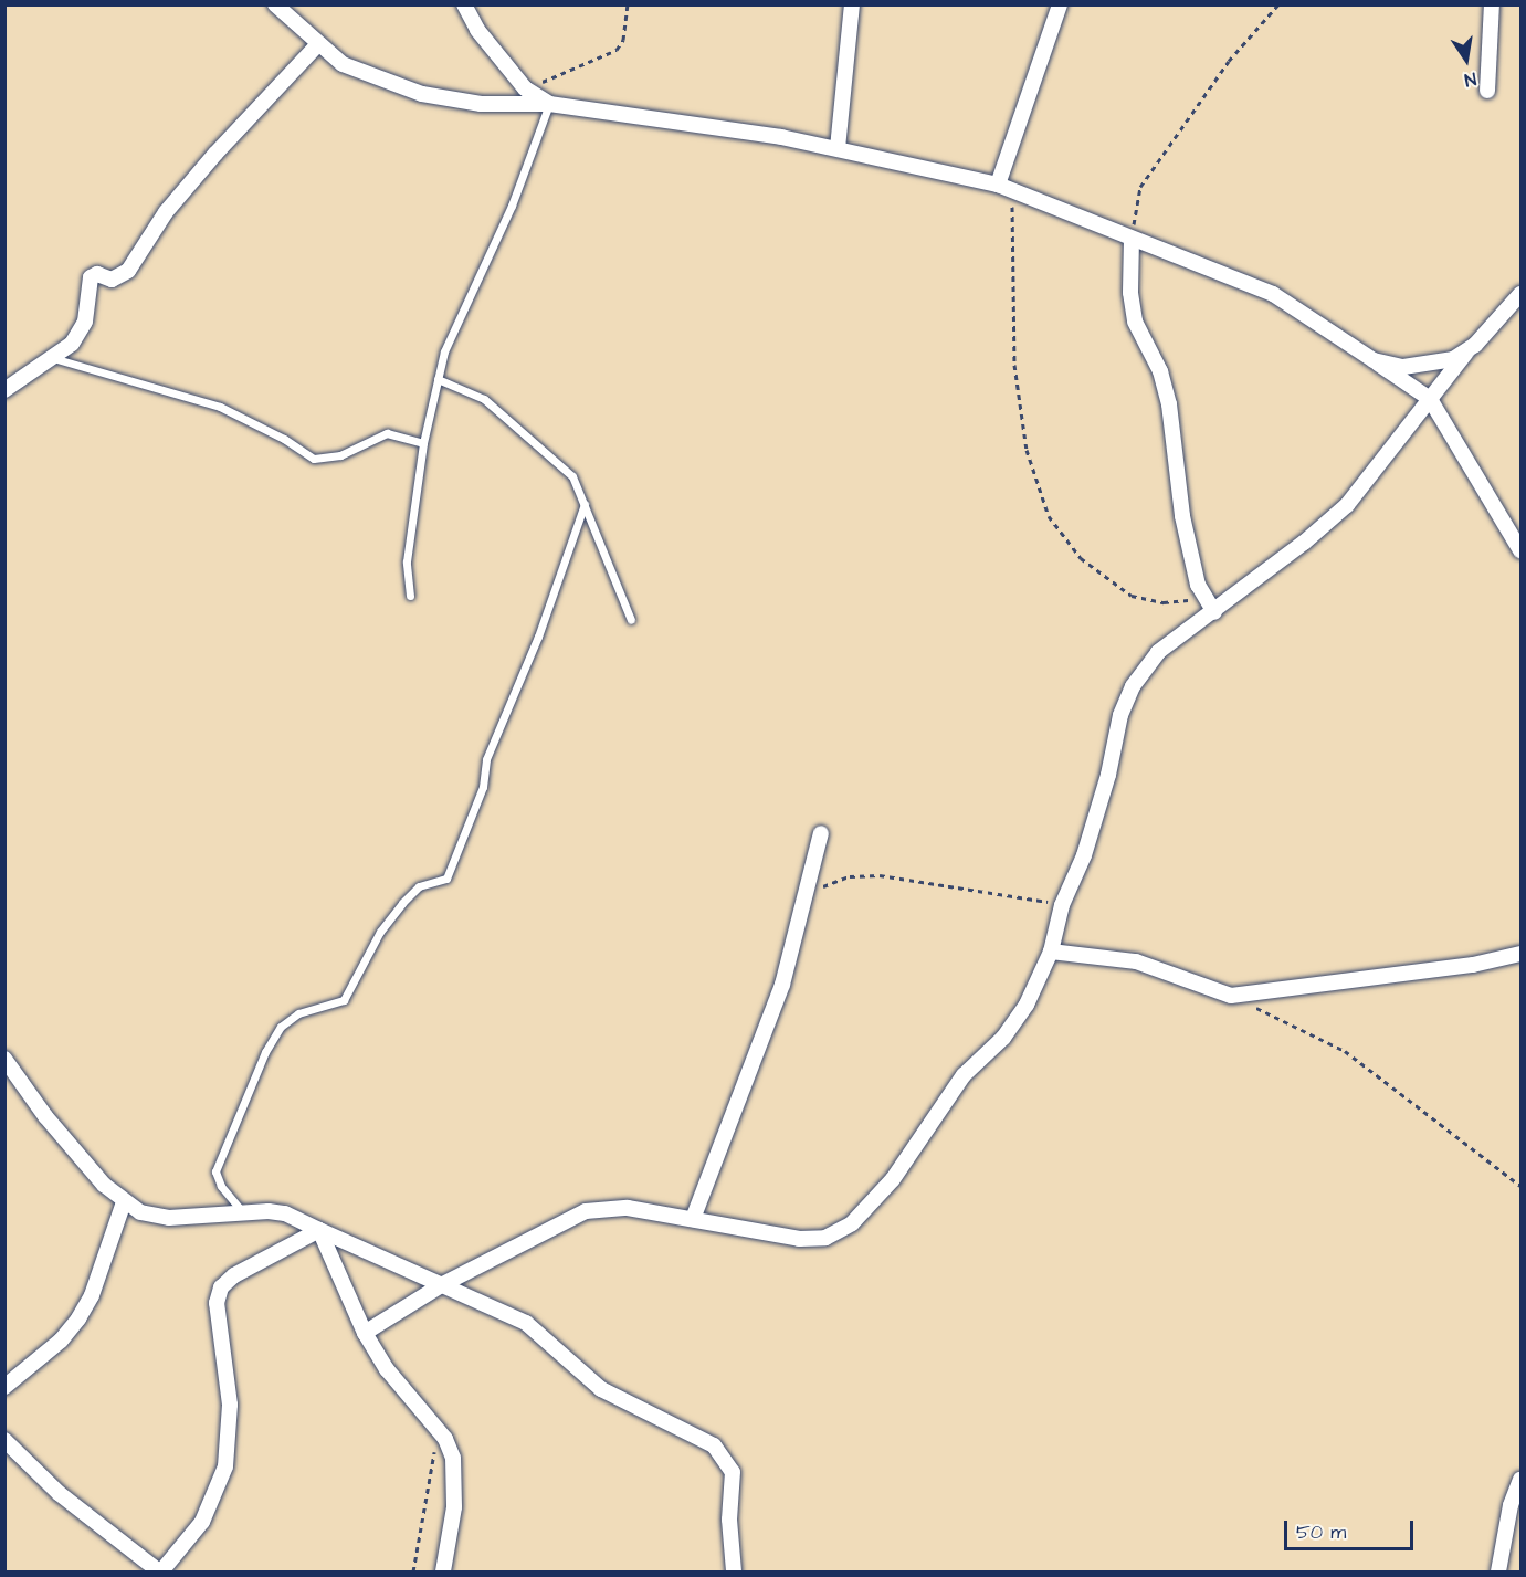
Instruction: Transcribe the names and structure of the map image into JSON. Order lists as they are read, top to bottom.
{
  "scale_bar": "50 m",
  "north": "bottom"
}
